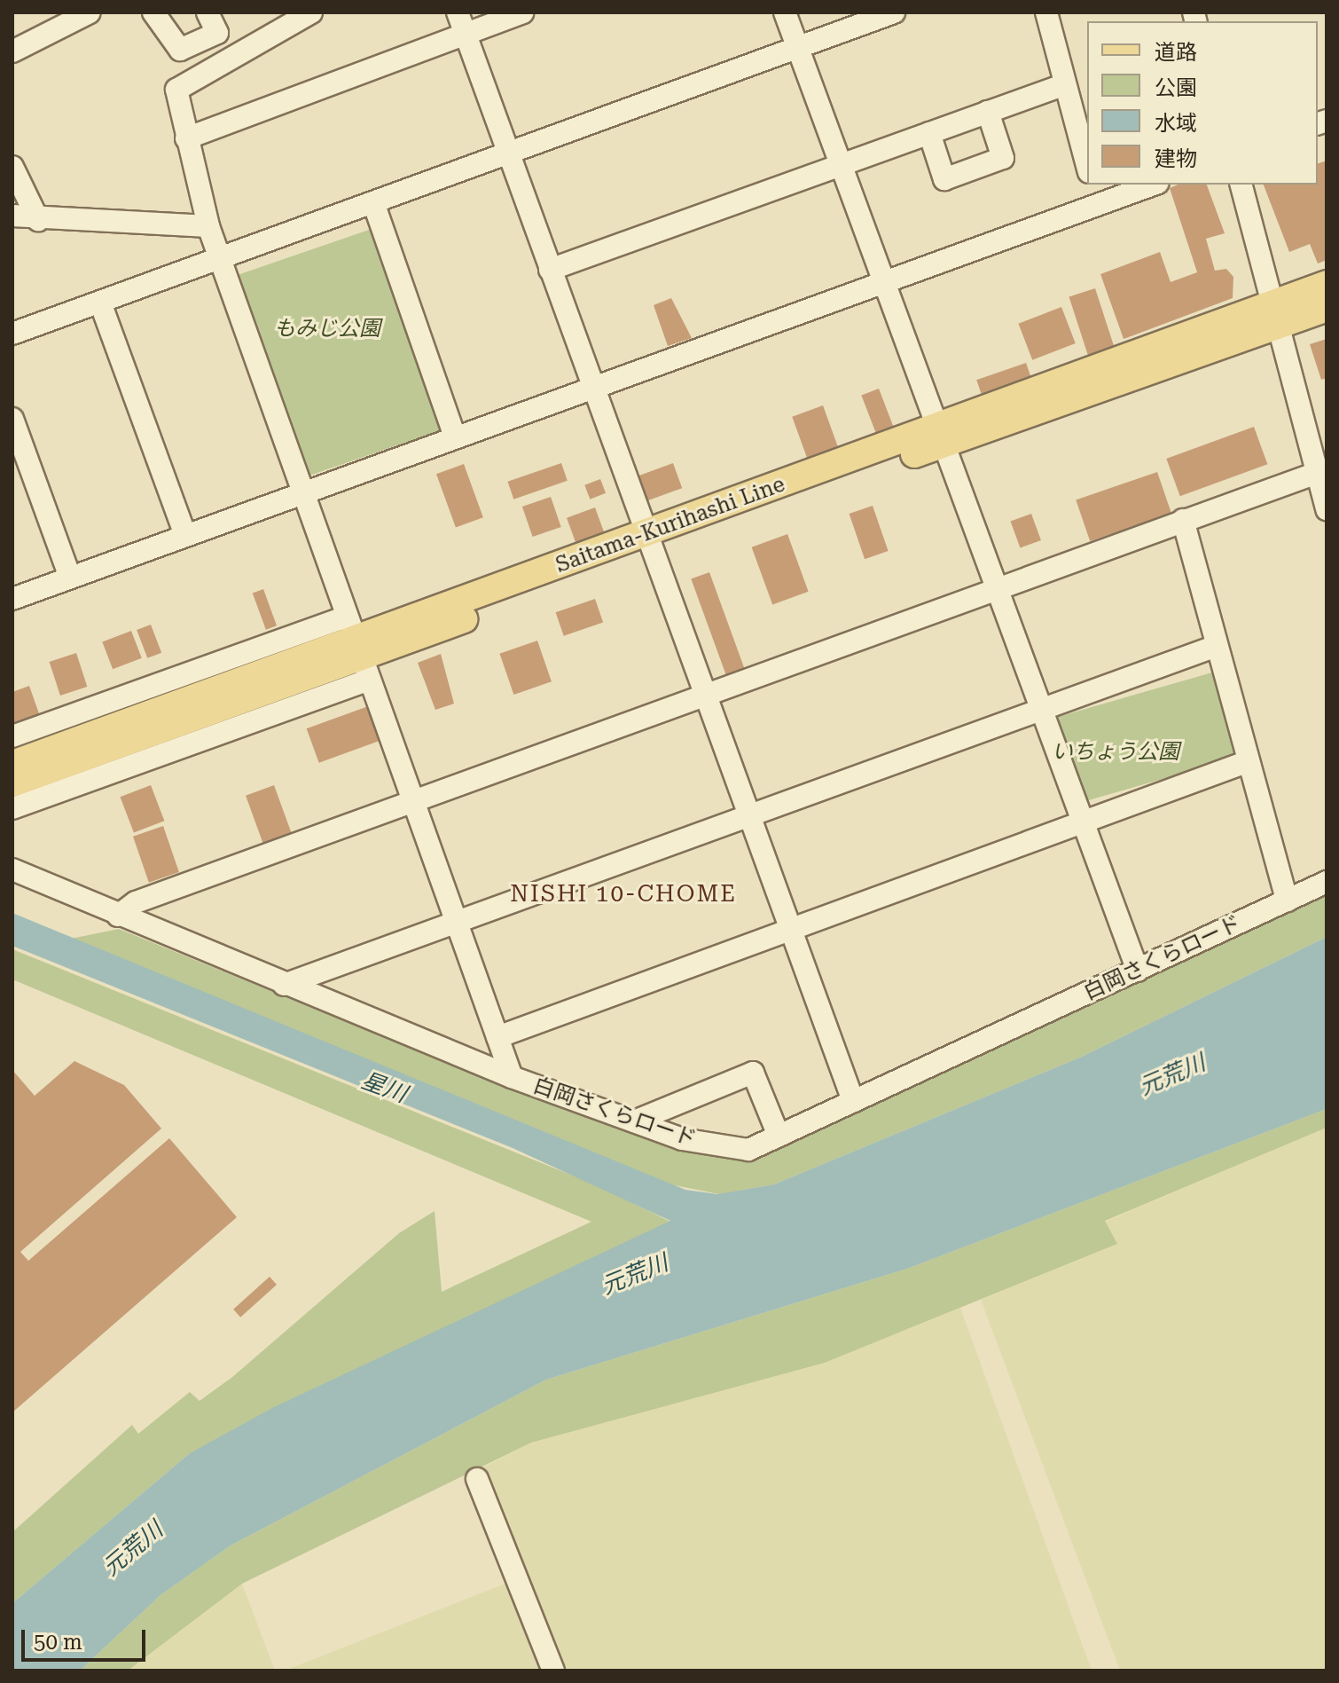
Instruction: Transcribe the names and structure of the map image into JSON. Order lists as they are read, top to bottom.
{
  "streets": {
    "main road": ["Saitama-Kurihashi Line"],
    "street": ["白岡さくらロード"]
  },
  "districts": ["NISHI 10-CHOME"],
  "water": ["元荒川", "星川"],
  "parks": ["もみじ公園", "いちょう公園"],
  "legend": [
    "道路",
    "公園",
    "水域",
    "建物"
  ],
  "scale_bar": "50 m"
}
